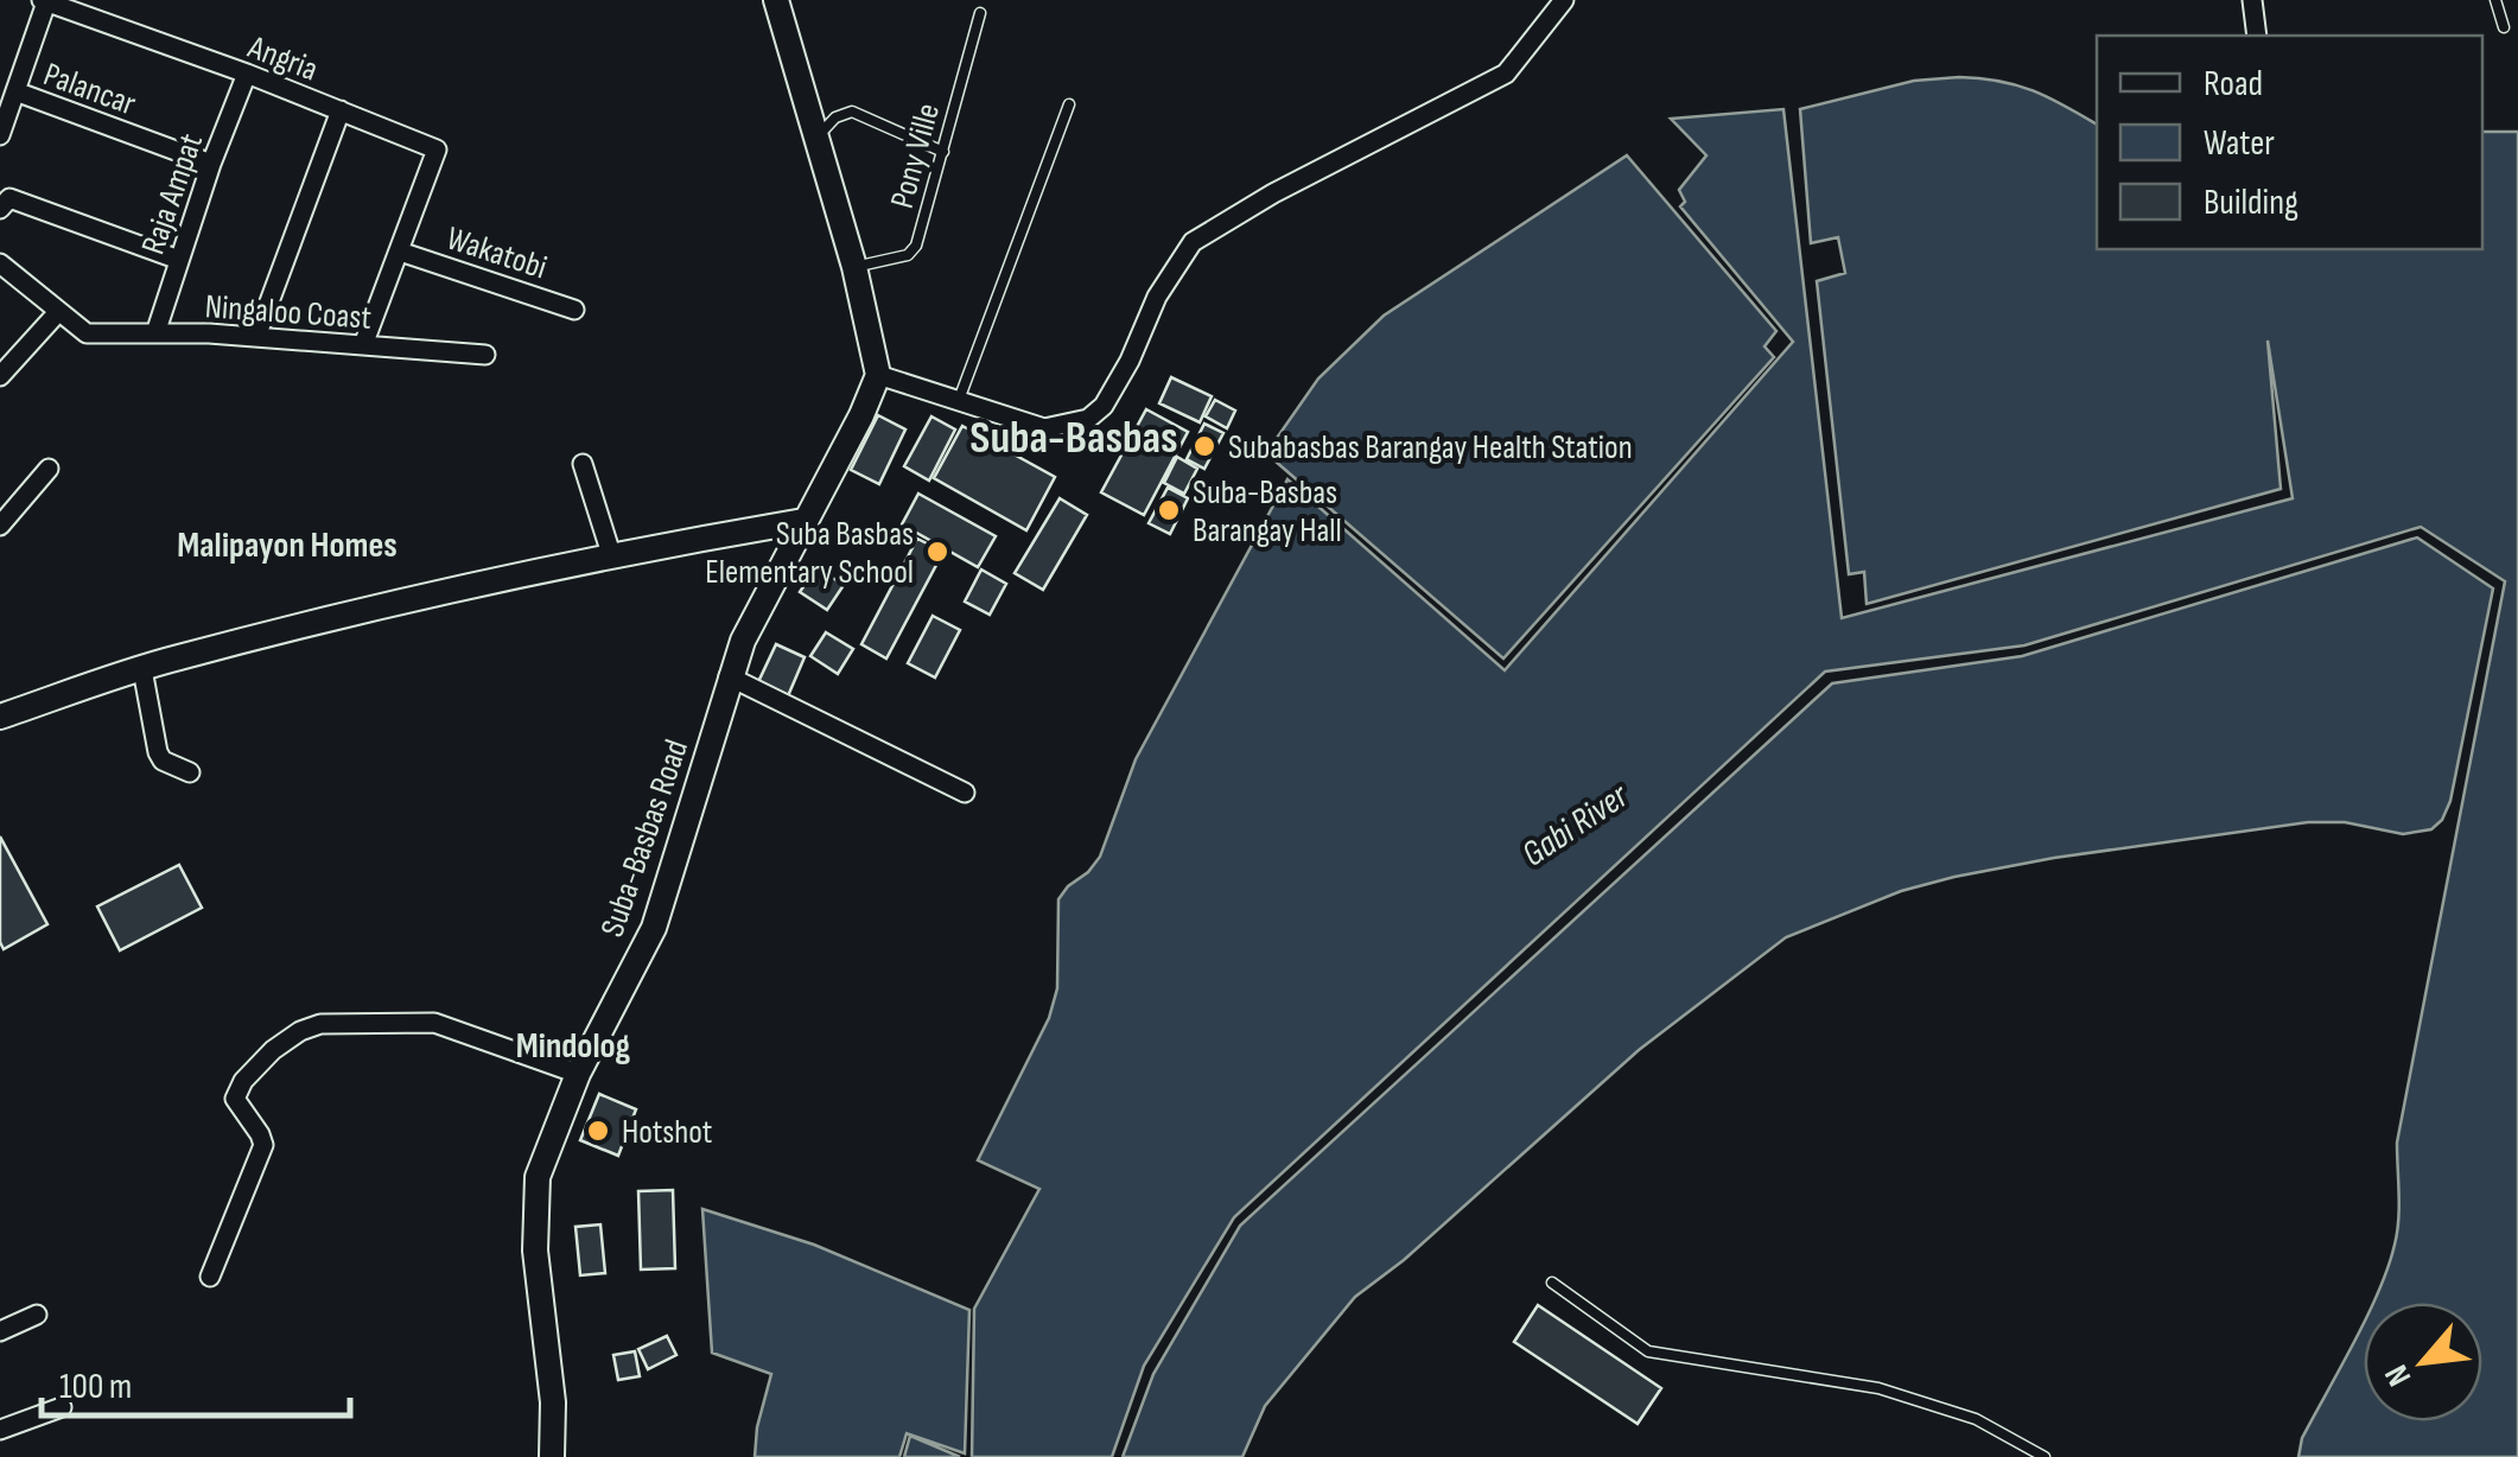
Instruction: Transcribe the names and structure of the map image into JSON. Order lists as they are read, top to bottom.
{
  "streets": {
    "street": [
      "Angria",
      "Palancar",
      "Raja Ampat",
      "Wakatobi",
      "Ningaloo Coast",
      "Suba-Basbas Road"
    ],
    "lane": ["Pony Ville"]
  },
  "crossings": [
    ["Angria", "Raja Ampat"],
    ["Angria", "Wakatobi"],
    ["Palancar", "Raja Ampat"],
    ["Raja Ampat", "Ningaloo Coast"]
  ],
  "districts": ["Suba-Basbas", "Malipayon Homes", "Mindolog"],
  "water": ["Gabi River"],
  "places": [
    "Subabasbas Barangay Health Station",
    "Suba-Basbas Barangay Hall",
    "Suba Basbas Elementary School",
    "Hotshot"
  ],
  "legend": ["Road", "Water", "Building"],
  "scale_bar": "100 m",
  "north": "bottom left"
}
